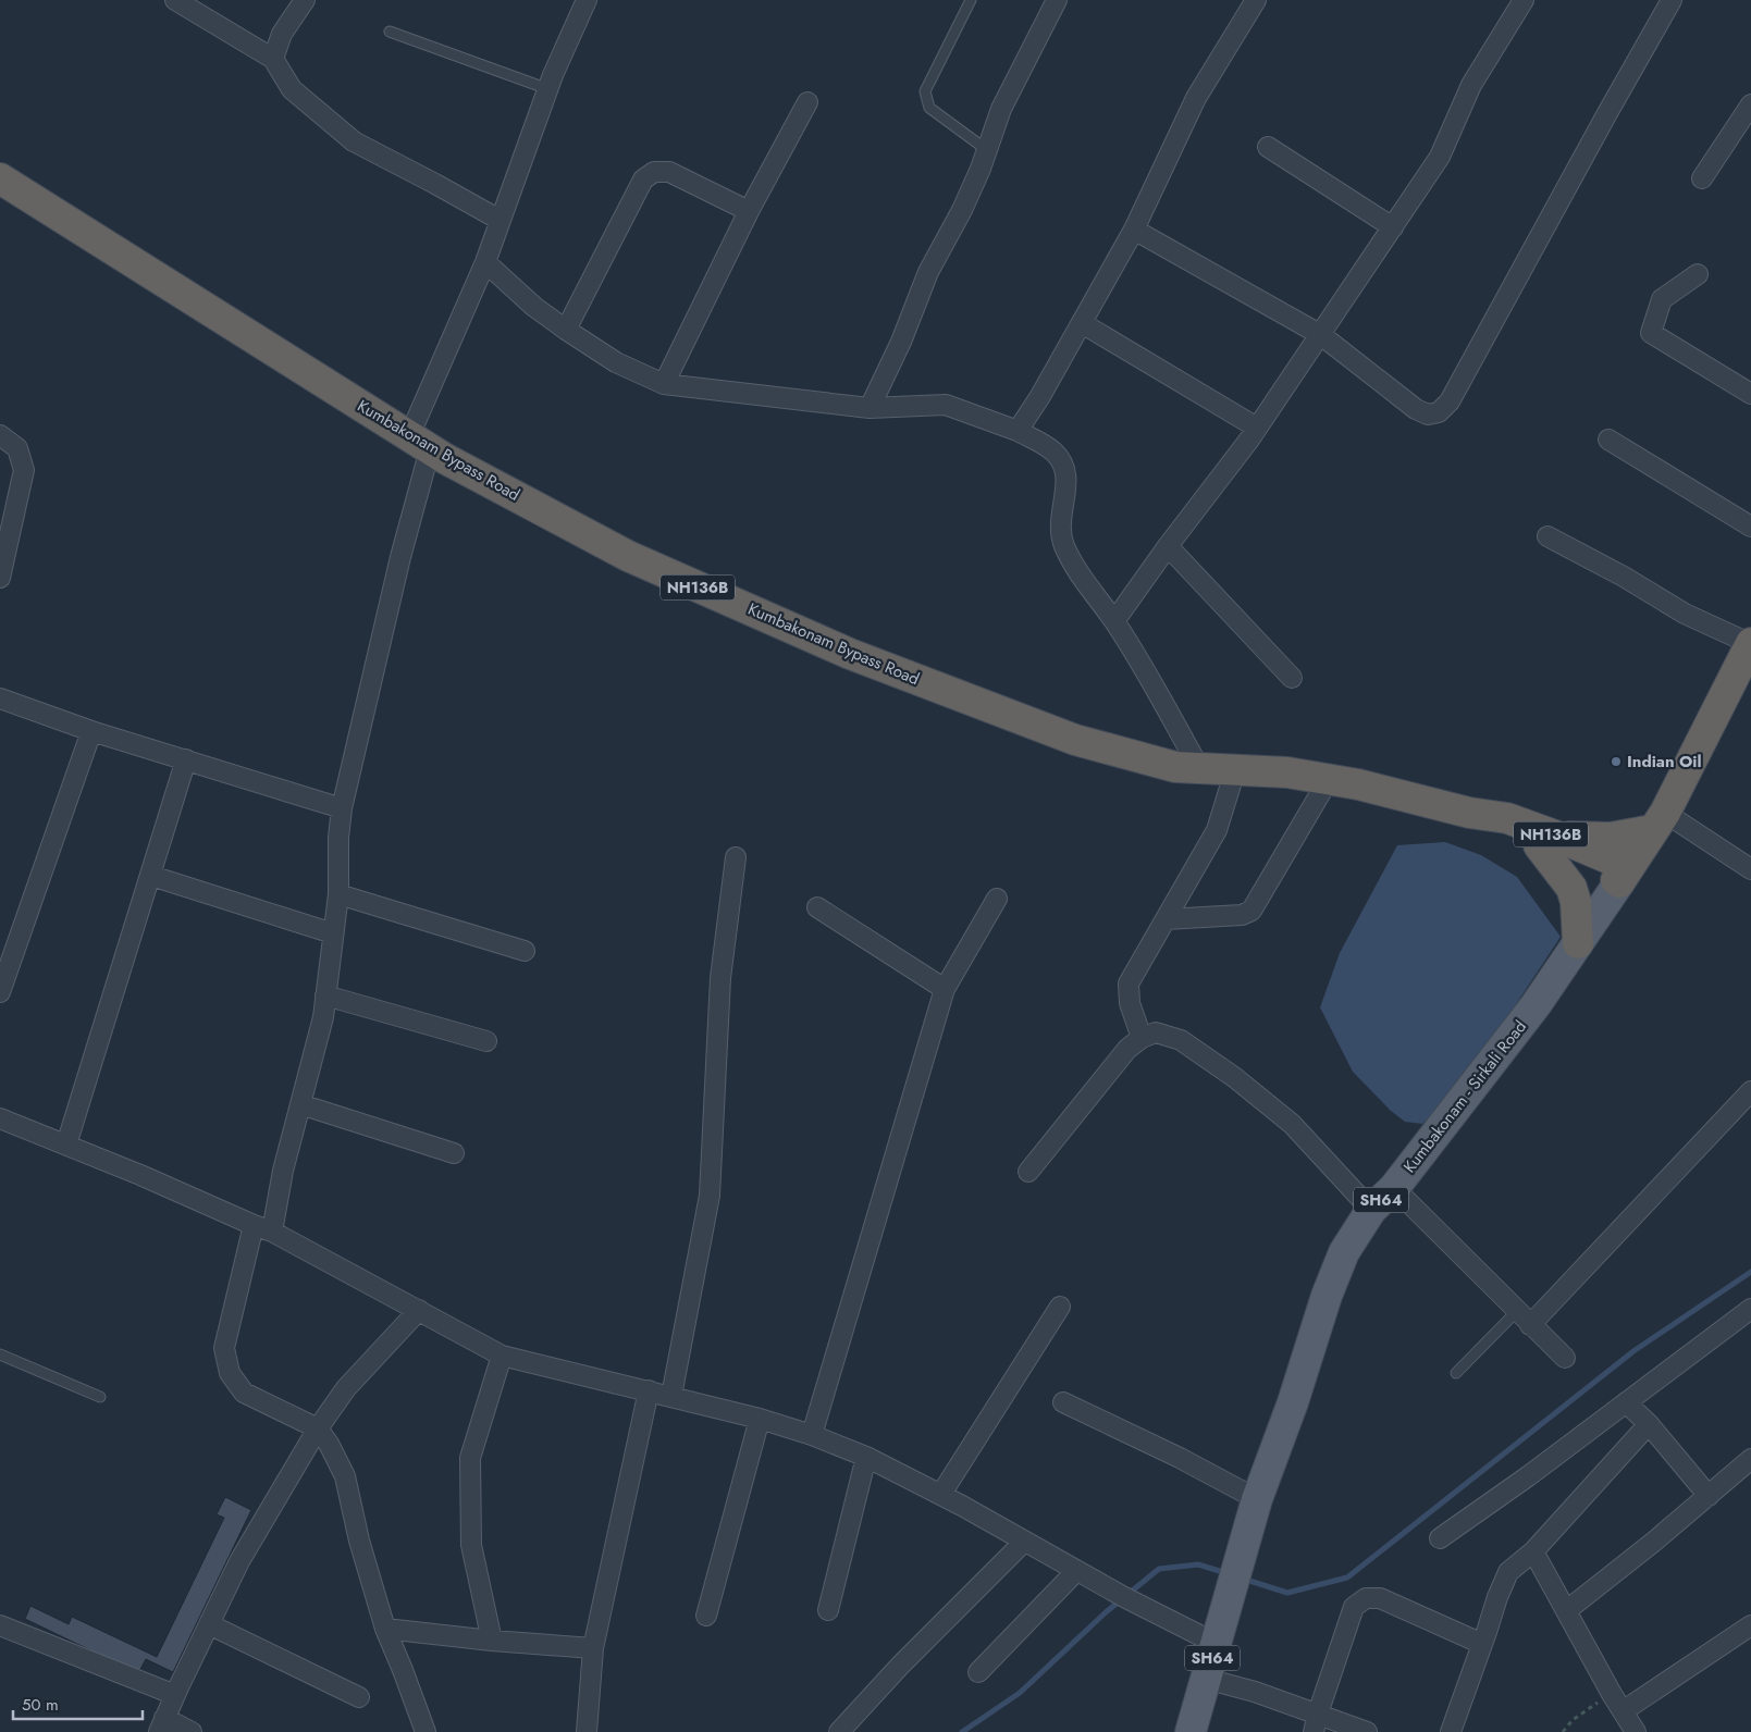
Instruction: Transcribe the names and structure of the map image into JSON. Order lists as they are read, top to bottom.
{
  "streets": {
    "highway": ["Kumbakonam Bypass Road", "NH136B", "Kumbakonam - Sirkali Road"],
    "main road": ["SH64"]
  },
  "crossings": [
    ["Kumbakonam Bypass Road", "Kumbakonam - Sirkali Road"]
  ],
  "places": ["Indian Oil"],
  "scale_bar": "50 m"
}
